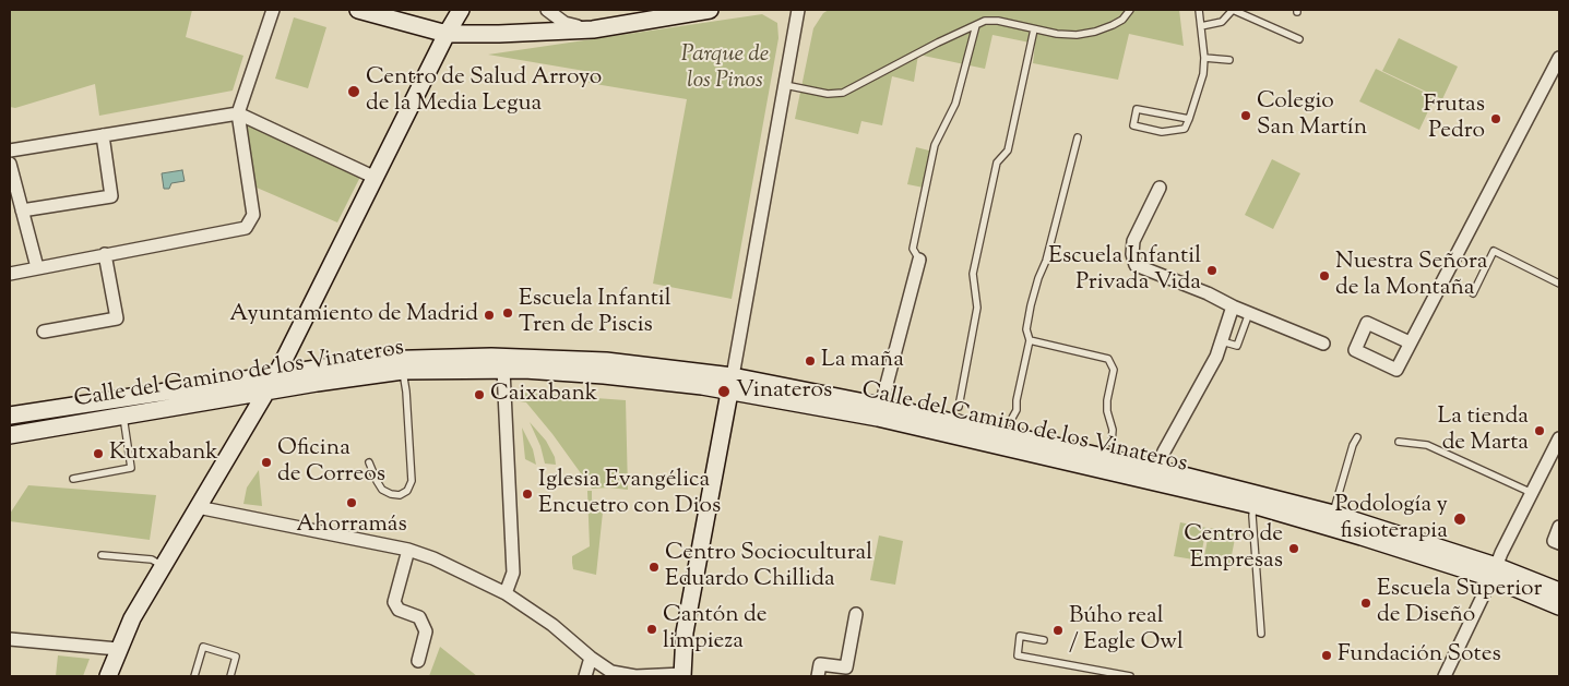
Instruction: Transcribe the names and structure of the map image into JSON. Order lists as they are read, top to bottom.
{
  "streets": {
    "main road": ["Calle del Camino de los Vinateros"]
  },
  "parks": ["Parque de los Pinos"],
  "places": [
    "Centro de Salud Arroyo de la Media Legua",
    "Colegio San Martín",
    "Frutas Pedro",
    "Escuela Infantil Privada Vida",
    "Nuestra Señora de la Montaña",
    "Escuela Infantil Tren de Piscis",
    "Ayuntamiento de Madrid",
    "La maña",
    "Vinateros",
    "Caixabank",
    "La tienda de Marta",
    "Kutxabank",
    "Oficina de Correos",
    "Iglesia Evangélica Encuetro con Dios",
    "Ahorramás",
    "Podología y fisioterapia",
    "Centro de Empresas",
    "Centro Sociocultural Eduardo Chillida",
    "Escuela Superior de Diseño",
    "Cantón de limpieza",
    "Búho real / Eagle Owl",
    "Fundación Sotes"
  ]
}
